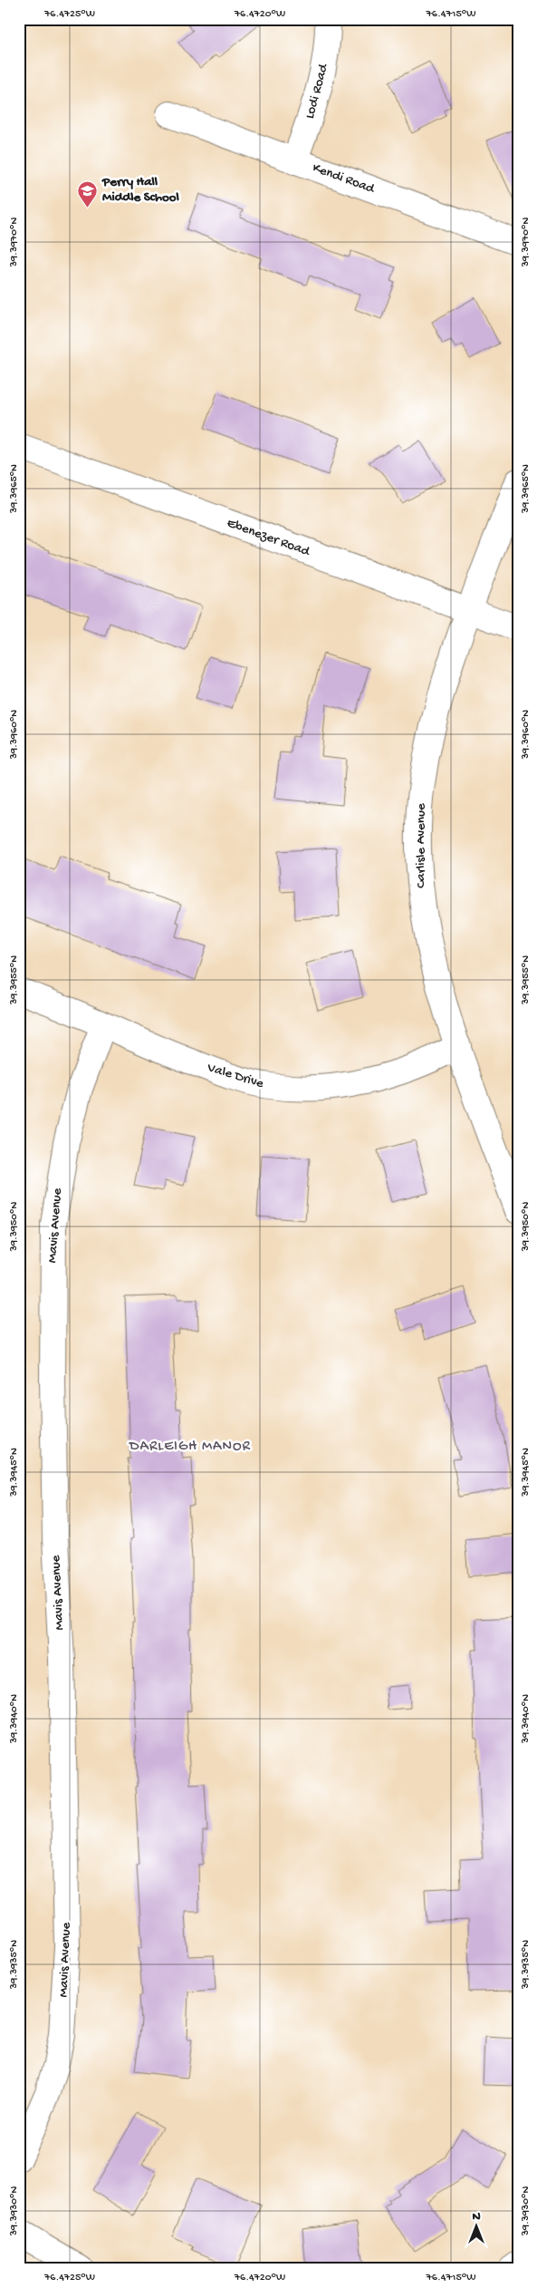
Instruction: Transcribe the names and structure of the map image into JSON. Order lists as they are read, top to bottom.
{
  "streets": {
    "street": [
      "Lodi Road",
      "Kendi Road",
      "Ebenezer Road",
      "Carlisle Avenue",
      "Vale Drive",
      "Mavis Avenue"
    ]
  },
  "crossings": [
    ["Lodi Road", "Kendi Road"],
    ["Ebenezer Road", "Carlisle Avenue"],
    ["Carlisle Avenue", "Vale Drive"],
    ["Vale Drive", "Mavis Avenue"]
  ],
  "districts": ["DARLEIGH MANOR"],
  "places": {
    "school or university": ["Perry Hall Middle School"]
  },
  "north": "top",
  "coordinates": [
    "76.4725°W",
    "76.4720°W",
    "76.4715°W",
    "39.3970°N",
    "39.3965°N",
    "39.3960°N",
    "39.3955°N",
    "39.3950°N",
    "39.3945°N",
    "39.3940°N",
    "39.3935°N",
    "39.3930°N"
  ]
}
